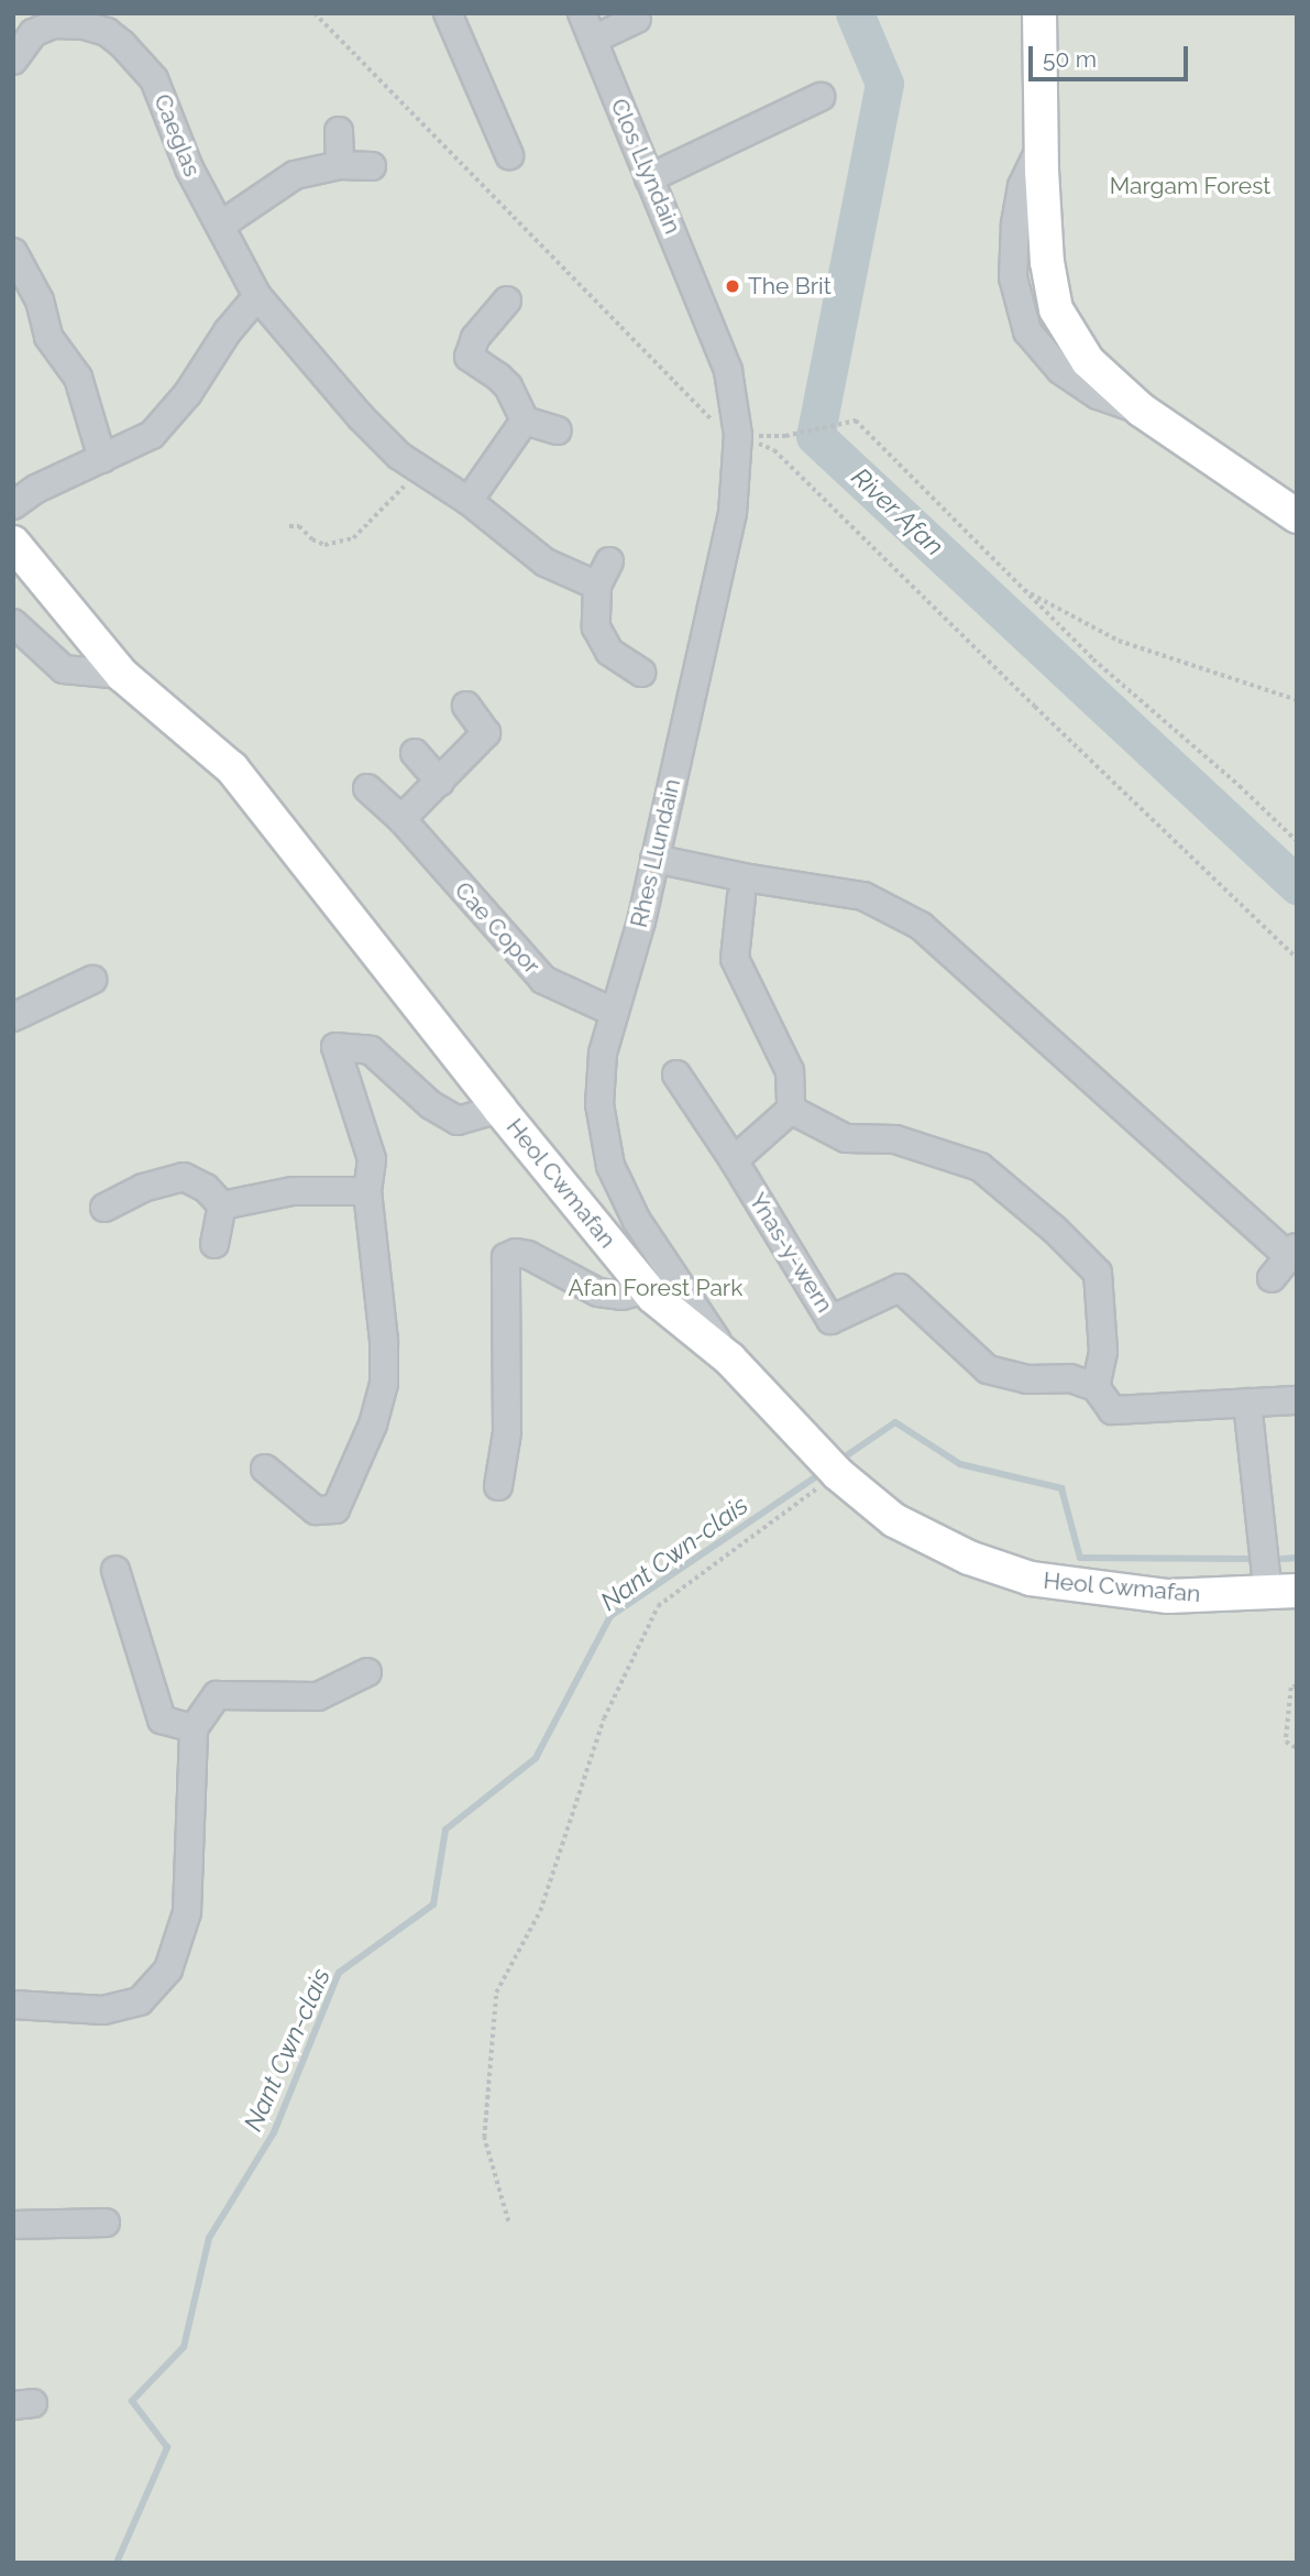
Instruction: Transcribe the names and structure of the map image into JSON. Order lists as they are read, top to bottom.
{
  "streets": {
    "main road": ["Heol Cwmafan"],
    "street": [
      "Caeglas",
      "Clos Llyndain",
      "Rhes Llundain",
      "Cae Copor",
      "Ynas-y-wern"
    ]
  },
  "crossings": [
    ["Clos Llyndain", "Rhes Llundain"],
    ["Rhes Llundain", "Cae Copor"],
    ["Rhes Llundain", "Heol Cwmafan"]
  ],
  "water": ["River Afan", "Nant Cwn-clais"],
  "parks": ["Margam Forest", "Afan Forest Park"],
  "places": ["The Brit"],
  "scale_bar": "50 m"
}
